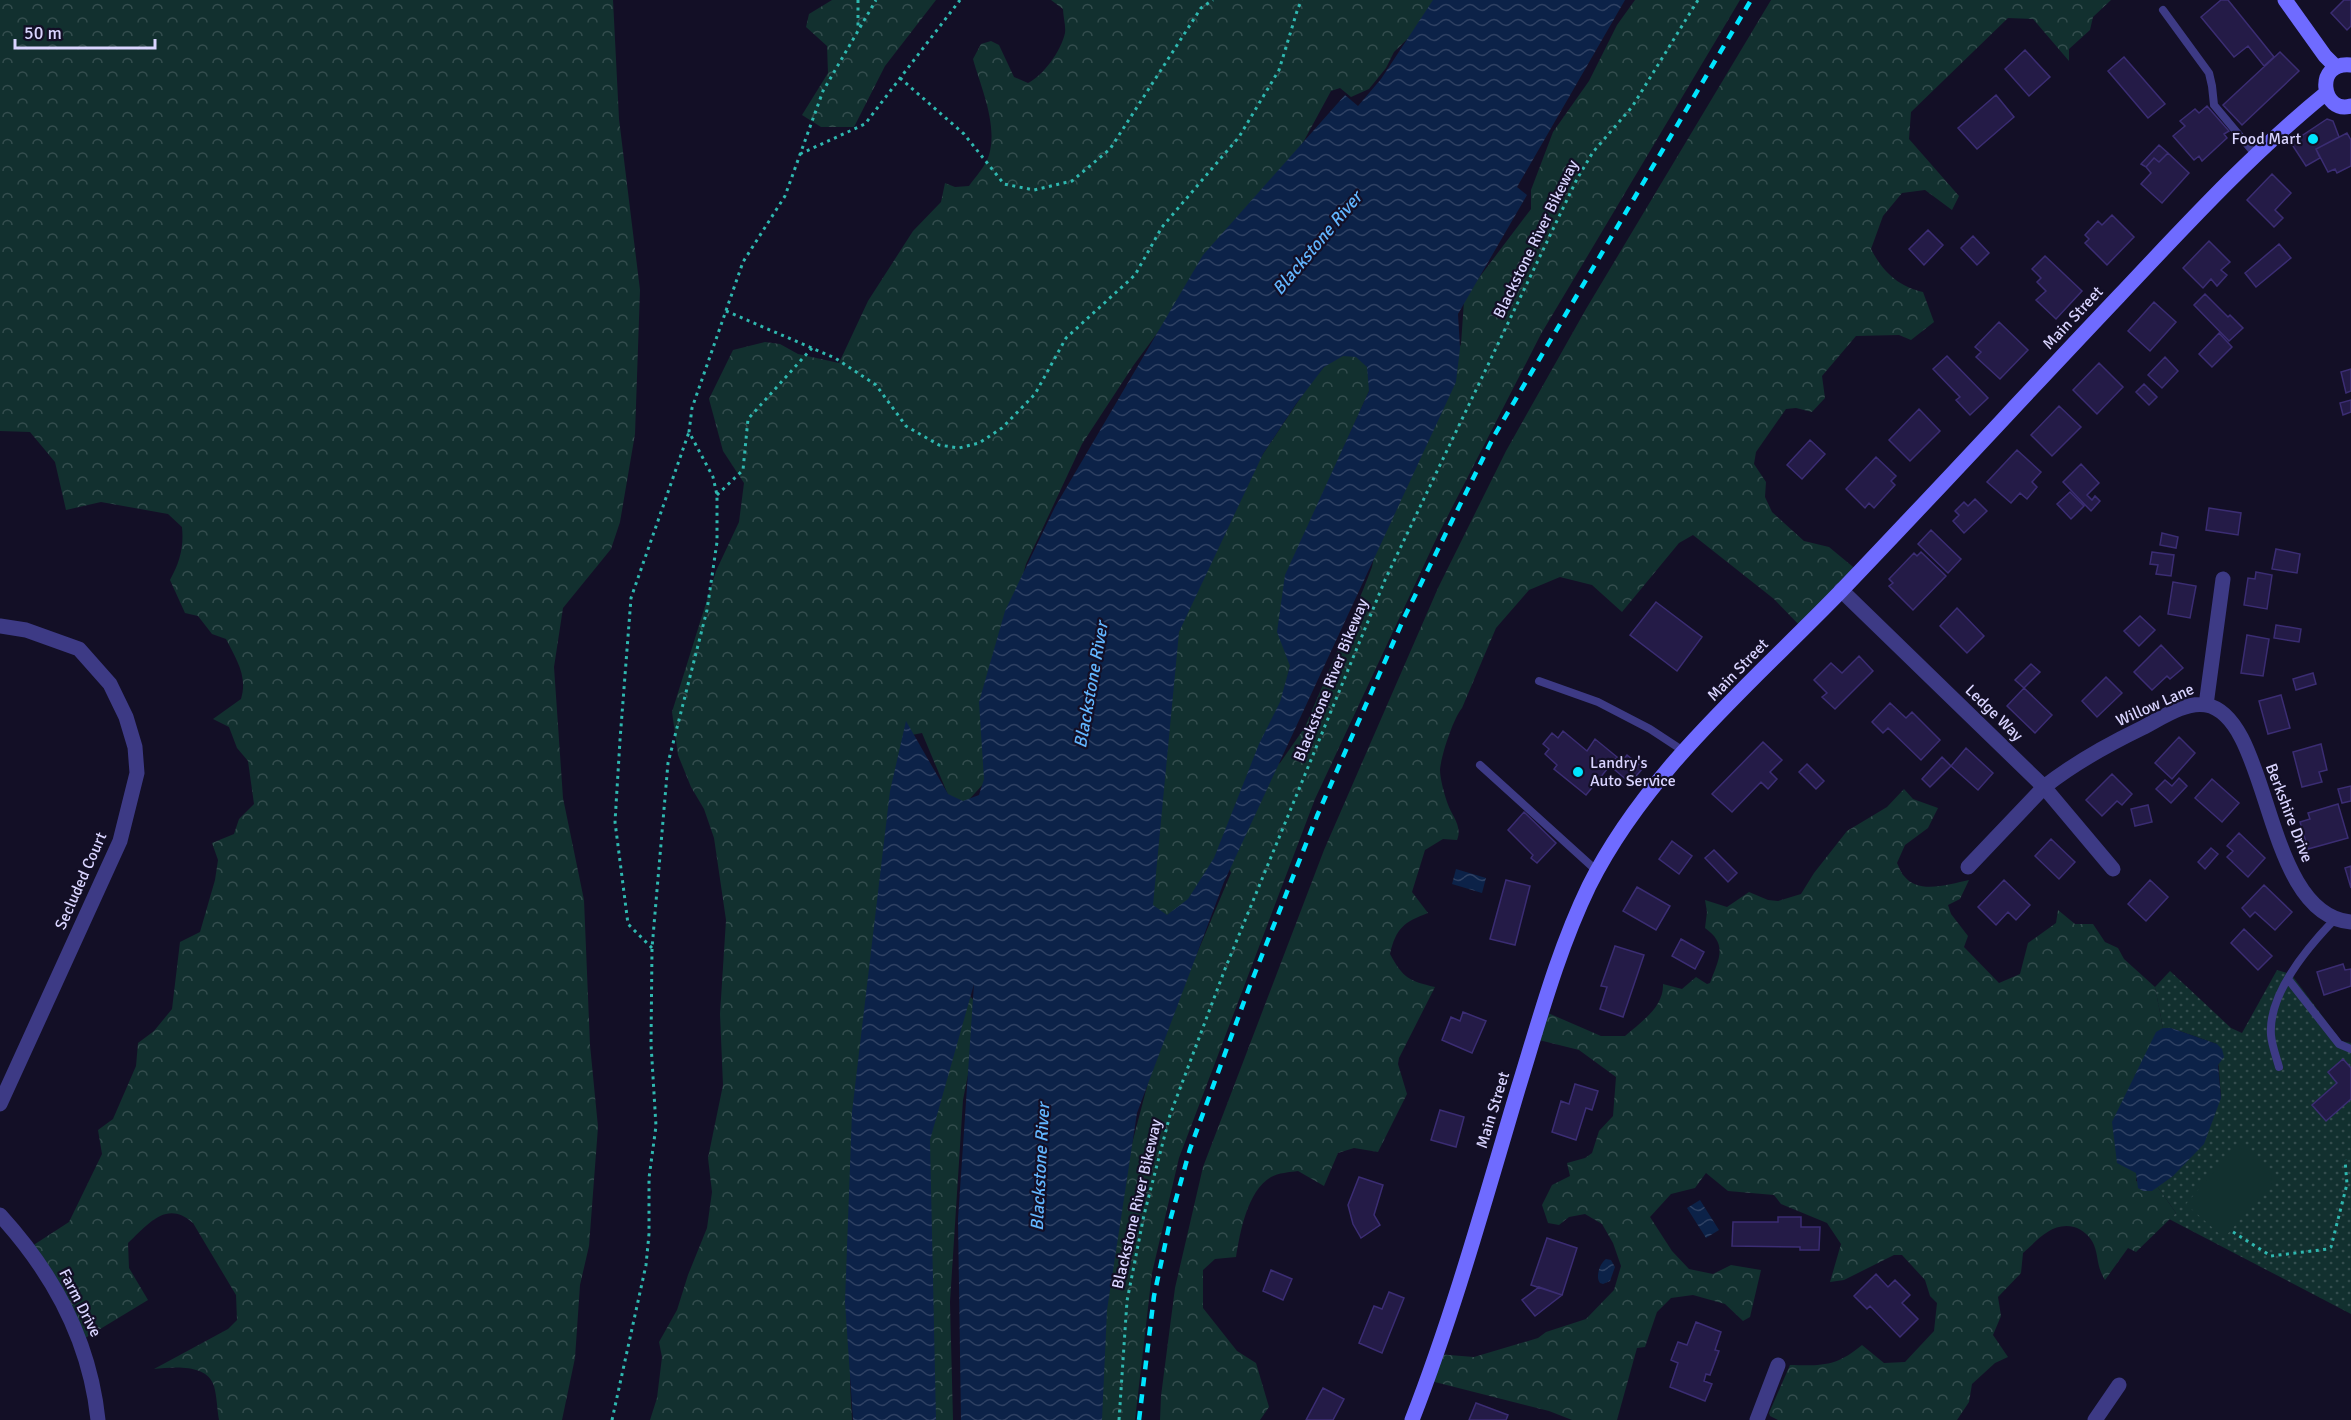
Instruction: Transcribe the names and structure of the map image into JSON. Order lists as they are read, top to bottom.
{
  "streets": {
    "street": [
      "Main Street",
      "Willow Lane",
      "Ledge Way",
      "Berkshire Drive",
      "Secluded Court",
      "Farm Drive"
    ],
    "path": ["Blackstone River Bikeway"]
  },
  "crossings": [
    ["Main Street", "Ledge Way"],
    ["Willow Lane", "Ledge Way"],
    ["Willow Lane", "Berkshire Drive"]
  ],
  "water": ["Blackstone River"],
  "places": ["Food Mart", "Landry's Auto Service"],
  "scale_bar": "50 m"
}
